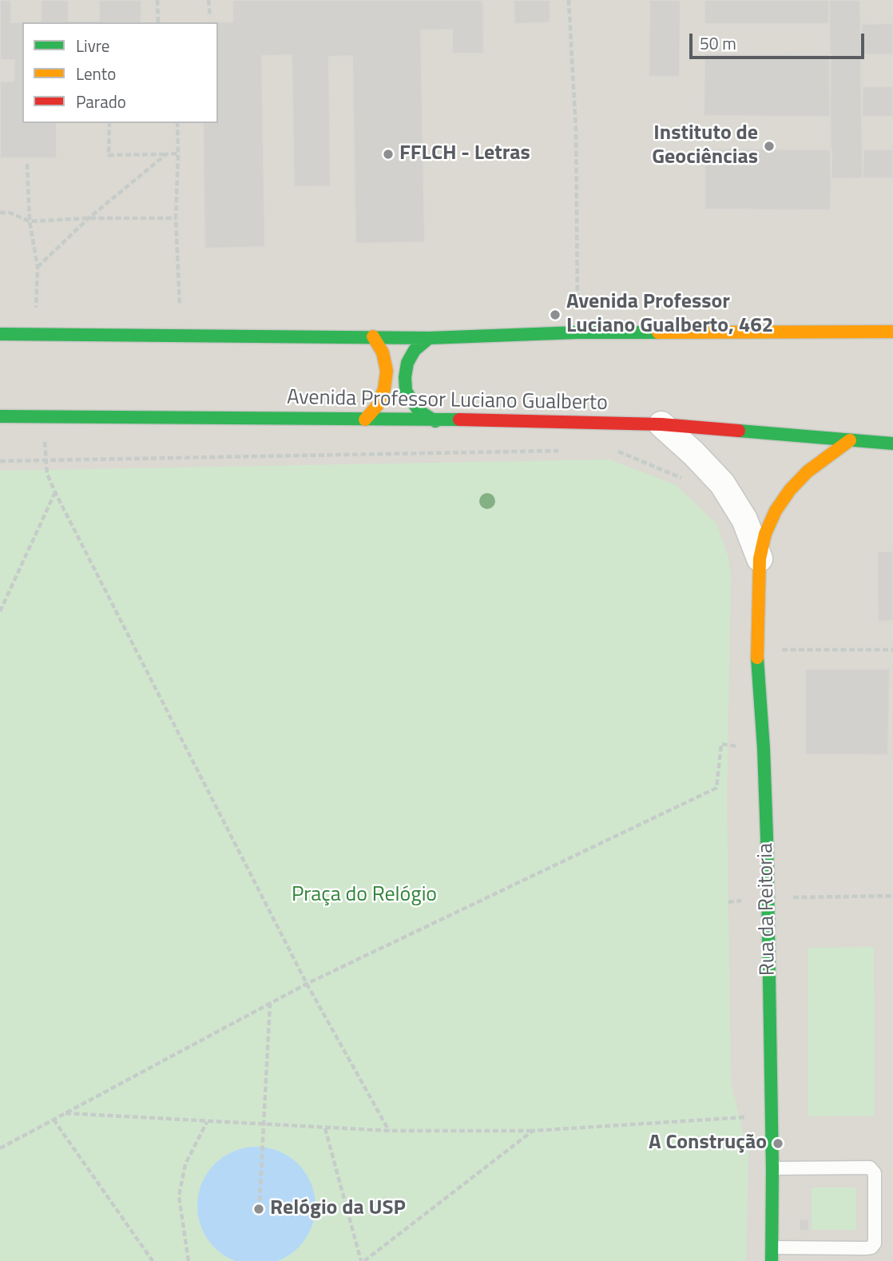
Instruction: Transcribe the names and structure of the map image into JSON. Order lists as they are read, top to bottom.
{
  "streets": {
    "street": ["Avenida Professor Luciano Gualberto", "Rua da Reitoria"]
  },
  "crossings": [
    ["Avenida Professor Luciano Gualberto", "Rua da Reitoria"]
  ],
  "parks": ["Praça do Relógio"],
  "places": [
    "Instituto de Geociências",
    "FFLCH - Letras",
    "Avenida Professor Luciano Gualberto, 462",
    "A Construção",
    "Relógio da USP"
  ],
  "legend": ["Livre", "Lento", "Parado"],
  "scale_bar": "50 m"
}
